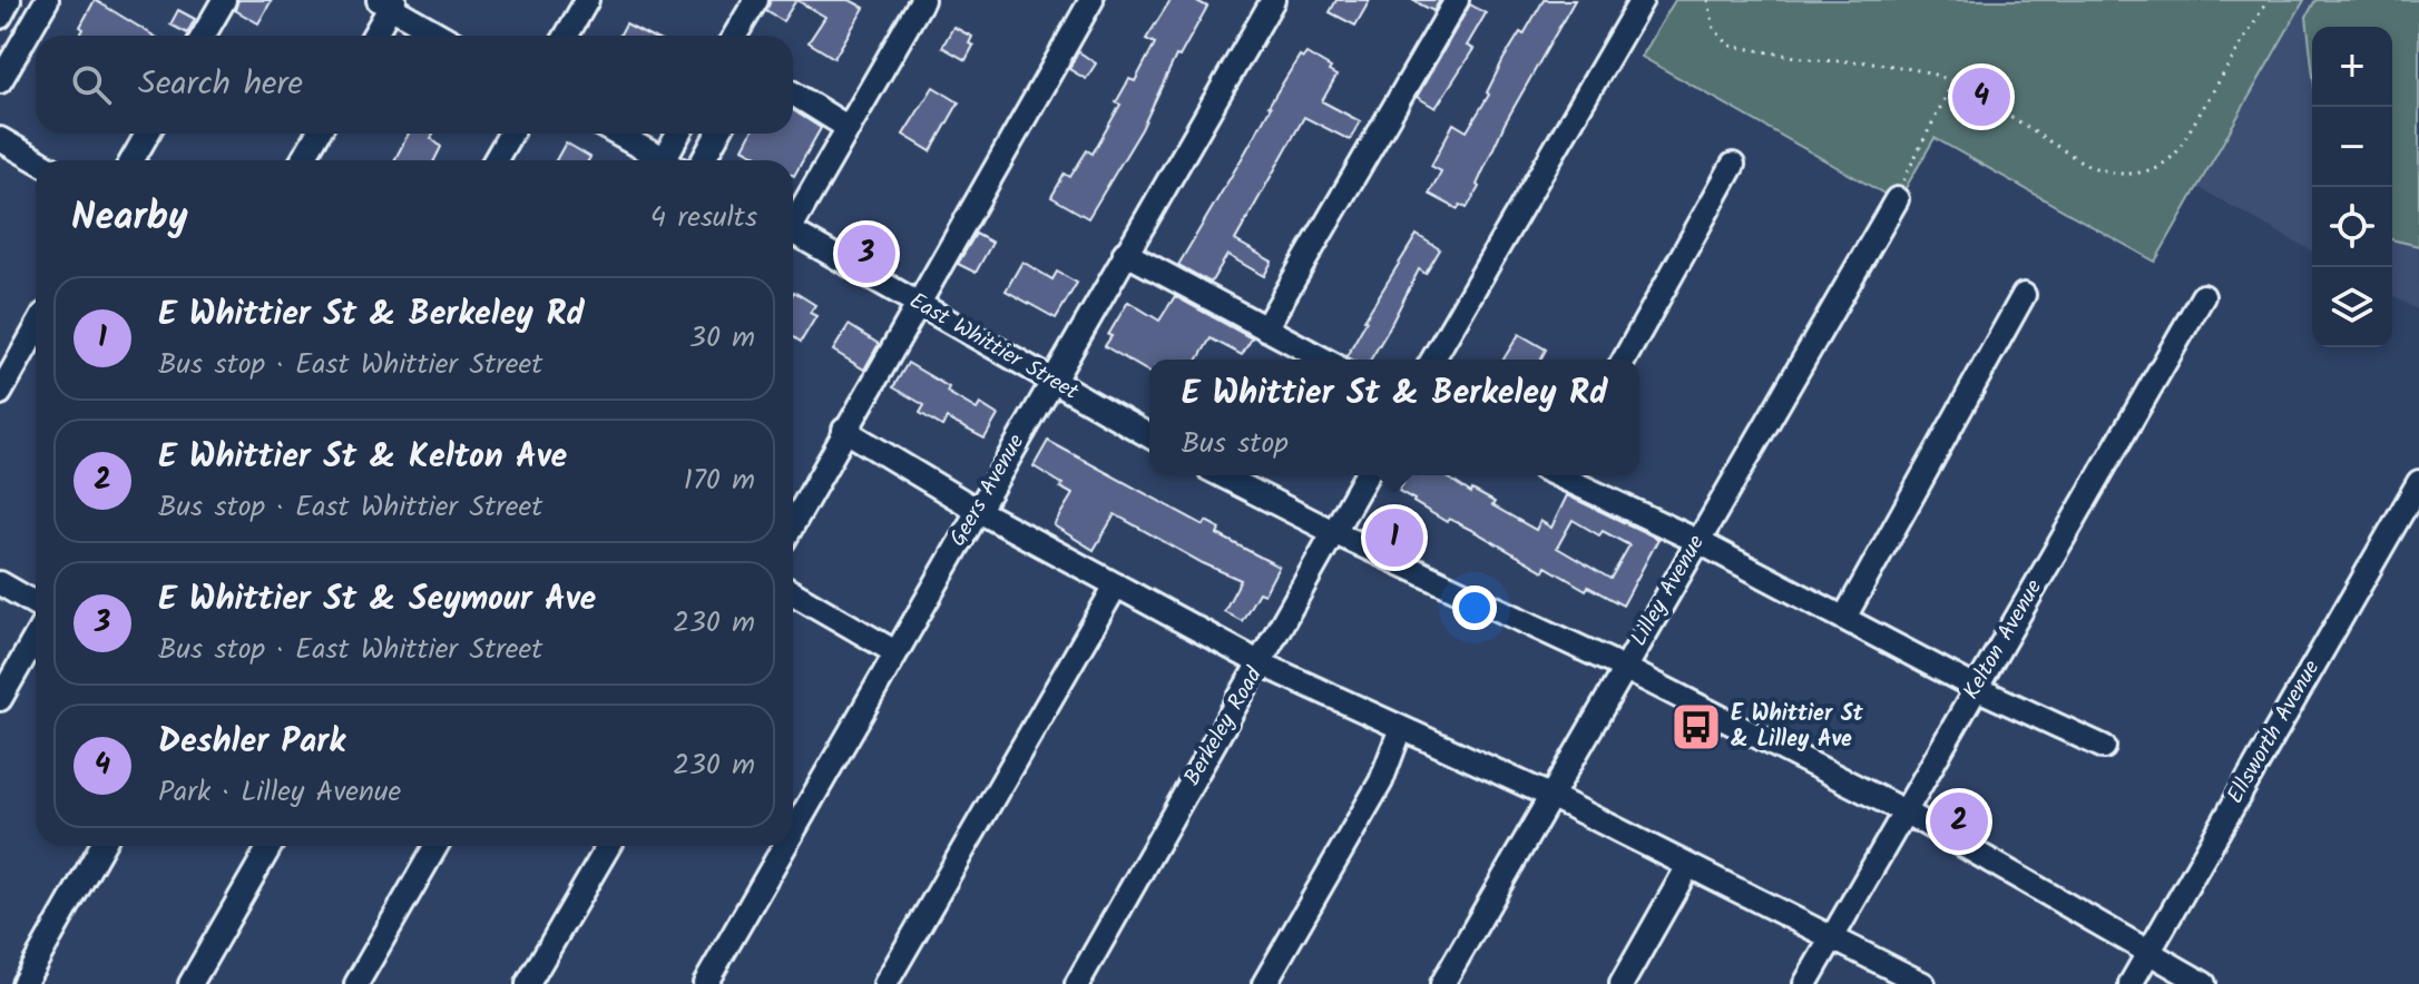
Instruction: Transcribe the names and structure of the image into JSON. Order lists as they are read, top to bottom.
{
  "streets": {
    "street": [
      "East Whittier Street",
      "Geers Avenue",
      "Lilley Avenue",
      "Kelton Avenue",
      "Berkeley Road",
      "Ellsworth Avenue"
    ]
  },
  "crossings": [
    ["East Whittier Street", "Geers Avenue"]
  ],
  "places": {
    "bus stop": ["E Whittier St & Lilley Ave"]
  },
  "page": {
    "map_buttons": ["+", "−"],
    "search": "Search here",
    "pins": [
      "4",
      "3",
      "1",
      "2"
    ],
    "heading": ["Nearby", "4 results"],
    "list": [
      {
        "mark": "1",
        "name": "E Whittier St & Berkeley Rd",
        "note": "Bus stop · East Whittier Street",
        "value": "30 m"
      },
      {
        "mark": "2",
        "name": "E Whittier St & Kelton Ave",
        "note": "Bus stop · East Whittier Street",
        "value": "170 m"
      },
      {
        "mark": "3",
        "name": "E Whittier St & Seymour Ave",
        "note": "Bus stop · East Whittier Street",
        "value": "230 m"
      },
      {
        "mark": "4",
        "name": "Deshler Park",
        "note": "Park · Lilley Avenue",
        "value": "230 m"
      }
    ],
    "popup": ["E Whittier St & Berkeley Rd", "Bus stop"]
  }
}
